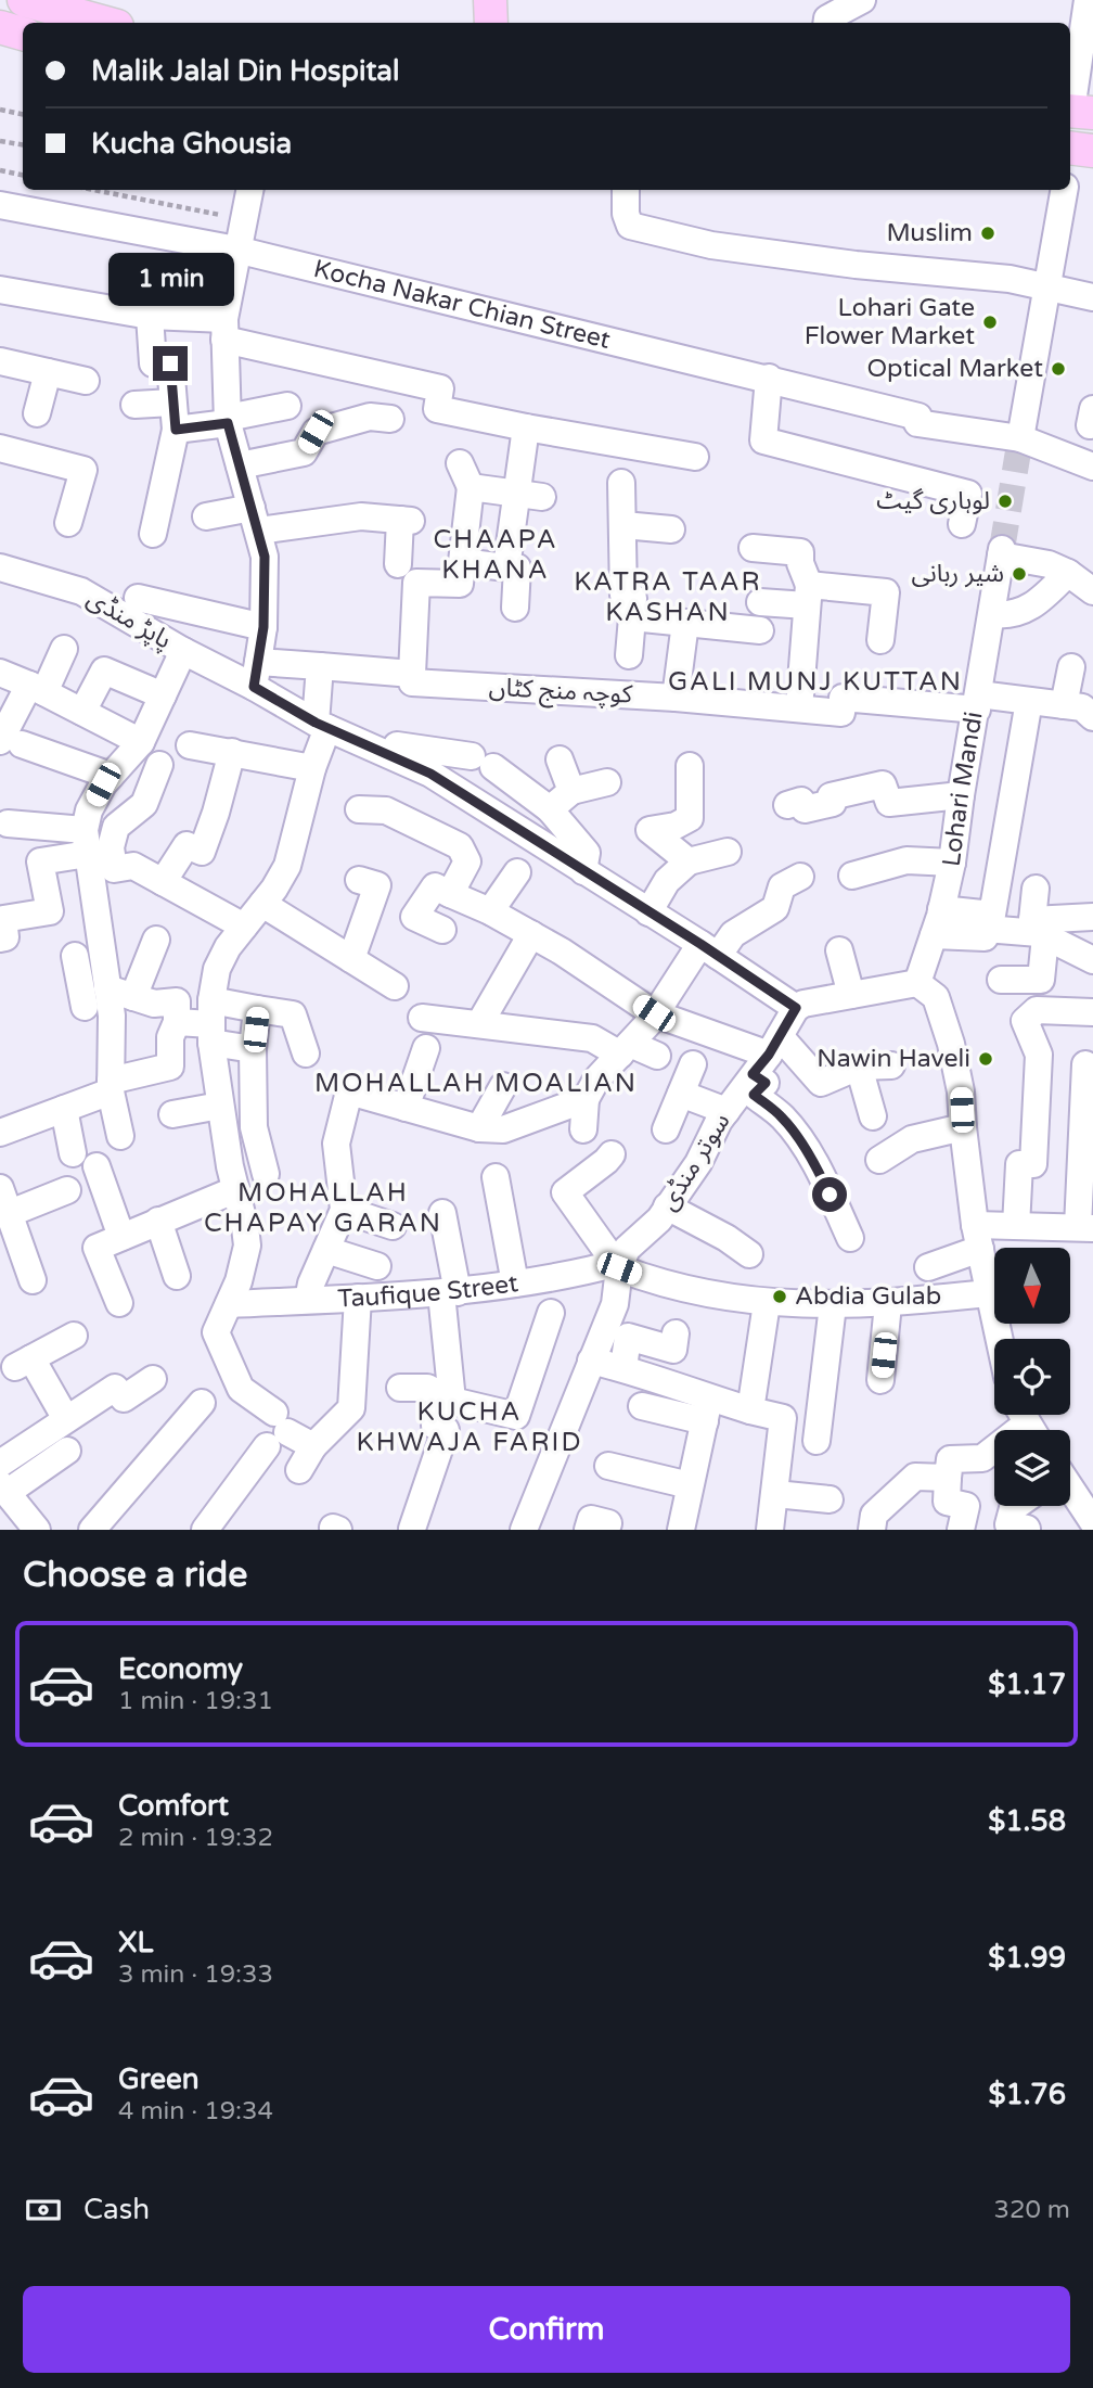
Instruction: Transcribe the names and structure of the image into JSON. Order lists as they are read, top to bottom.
{
  "streets": {
    "street": [
      "Kocha Nakar Chian Street",
      "پاپڑ منڈی",
      "کوچہ منج کٹاں",
      "Lohari Mandi",
      "سوتر منڈی",
      "Taufique Street"
    ]
  },
  "crossings": [
    ["پاپڑ منڈی", "کوچہ منج کٹاں"],
    ["کوچہ منج کٹاں", "Lohari Mandi"],
    ["سوتر منڈی", "Taufique Street"]
  ],
  "districts": [
    "CHAAPA KHANA",
    "KATRA TAAR KASHAN",
    "GALI MUNJ KUTTAN",
    "MOHALLAH MOALIAN",
    "MOHALLAH CHAPAY GARAN",
    "KUCHA KHWAJA FARID"
  ],
  "places": [
    "Muslim",
    "Lohari Gate Flower Market",
    "Optical Market",
    "لوہاری گیٹ",
    "شیر ربانی",
    "Nawin Haveli",
    "Abdia Gulab"
  ],
  "north": "bottom",
  "page": {
    "banner": ["Malik Jalal Din Hospital", "Kucha Ghousia"],
    "bubble": "1 min",
    "heading": "Choose a ride",
    "list": [
      {
        "name": "Economy",
        "note": "1 min · 19:31",
        "value": "$1.17"
      },
      {
        "name": "Comfort",
        "note": "2 min · 19:32",
        "value": "$1.58"
      },
      {
        "name": "XL",
        "note": "3 min · 19:33",
        "value": "$1.99"
      },
      {
        "name": "Green",
        "note": "4 min · 19:34",
        "value": "$1.76"
      }
    ],
    "pay": ["Cash", "320 m"],
    "buttons": "Confirm"
  }
}
